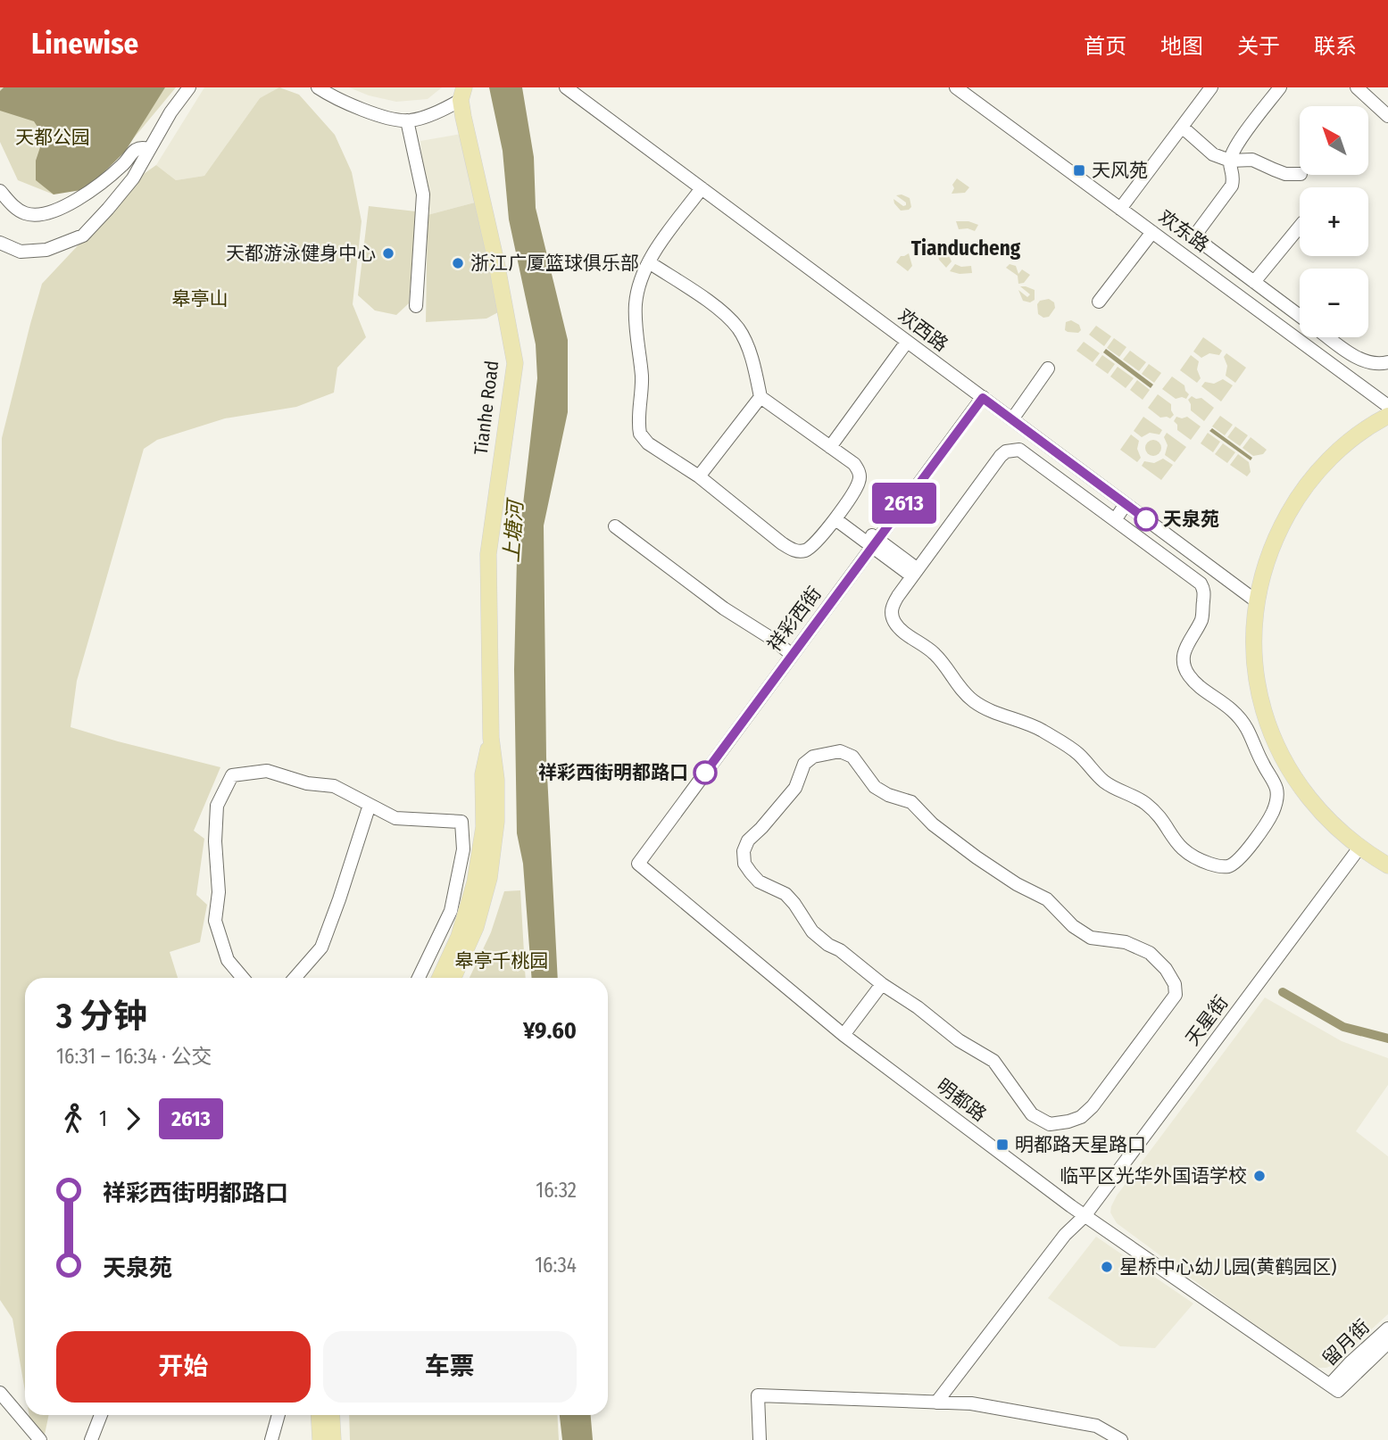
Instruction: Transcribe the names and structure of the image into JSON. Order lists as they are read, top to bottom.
{
  "streets": {
    "main road": ["Tianhe Road"],
    "street": [
      "欢东路",
      "欢西路",
      "祥彩西街",
      "天星街",
      "明都路",
      "留月街"
    ]
  },
  "crossings": [
    ["欢西路", "祥彩西街"],
    ["祥彩西街", "明都路"],
    ["天星街", "明都路"],
    ["明都路", "留月街"]
  ],
  "districts": ["Tianducheng"],
  "water": ["上塘河"],
  "parks": ["天都公园", "皋亭山", "皋亭千桃园"],
  "places": {
    "transit": ["天风苑", "明都路天星路口"],
    "other": [
      "天都游泳健身中心",
      "浙江广厦篮球俱乐部",
      "天泉苑",
      "祥彩西街明都路口",
      "临平区光华外国语学校",
      "星桥中心幼儿园(黄鹤园区)"
    ]
  },
  "lines": ["bus line 2613"],
  "north": "top left",
  "page": {
    "header": "Linewise",
    "nav": [
      "首页",
      "地图",
      "关于",
      "联系"
    ],
    "on_map": "2613",
    "map_buttons": ["+", "−"],
    "heading": ["3 分钟", "16:31 – 16:34 · 公交", "¥9.60"],
    "legs": ["1", "2613"],
    "list": [
      {
        "name": "祥彩西街明都路口",
        "value": "16:32"
      },
      {
        "name": "天泉苑",
        "value": "16:34"
      }
    ],
    "buttons": ["开始", "车票"]
  }
}
